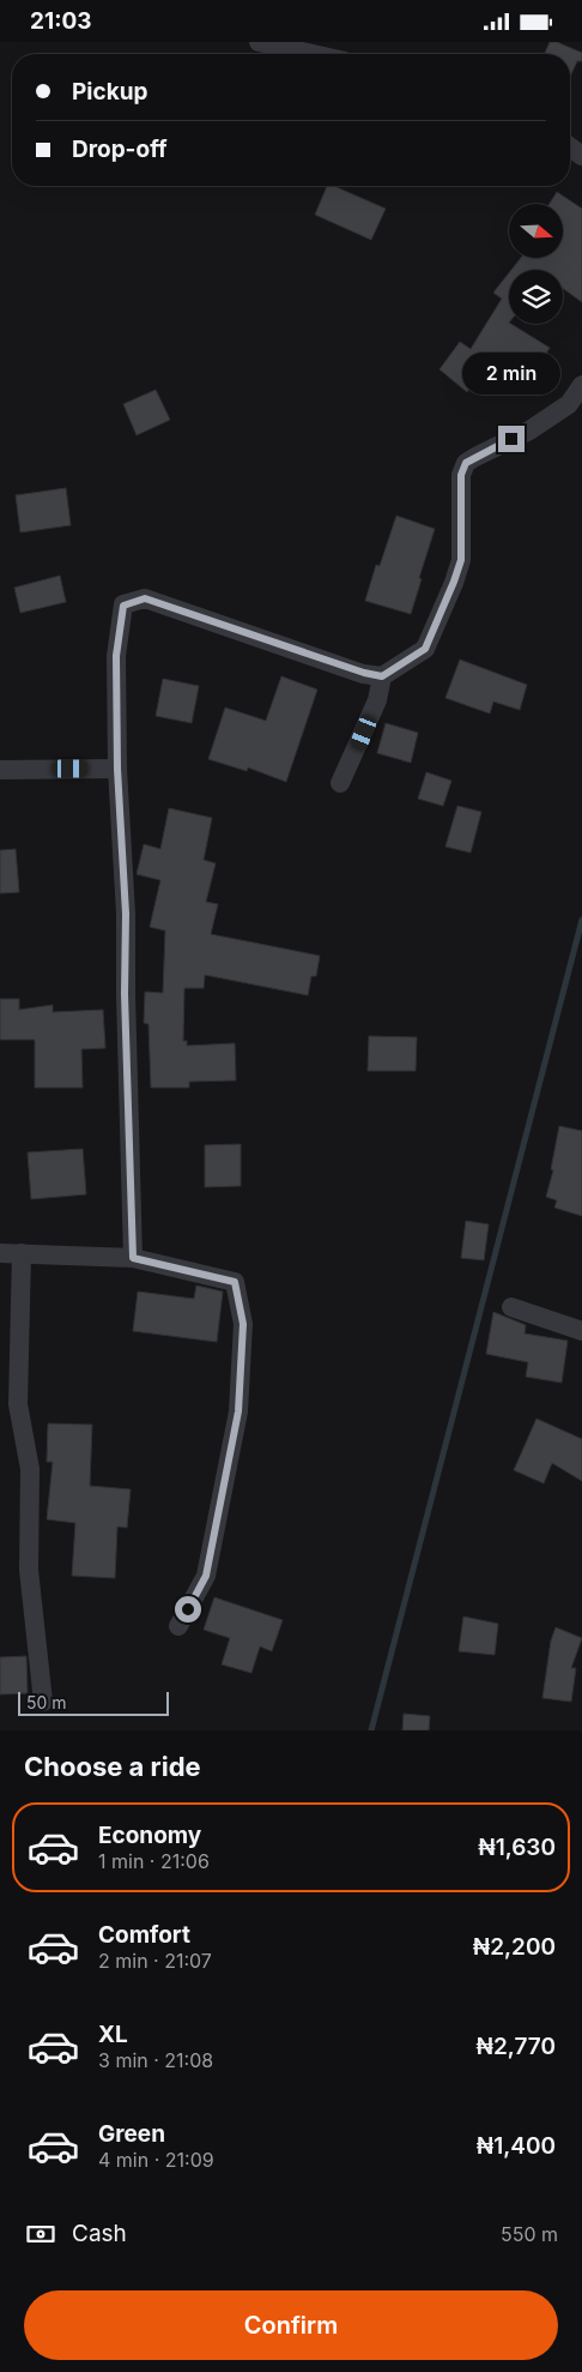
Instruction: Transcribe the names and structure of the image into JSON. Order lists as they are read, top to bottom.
{
  "scale_bar": "50 m",
  "north": "right",
  "page": {
    "status": "21:03",
    "banner": ["Pickup", "Drop-off"],
    "bubble": "2 min",
    "scale": "50 m",
    "heading": "Choose a ride",
    "list": [
      {
        "name": "Economy",
        "note": "1 min · 21:06",
        "value": "₦1,630"
      },
      {
        "name": "Comfort",
        "note": "2 min · 21:07",
        "value": "₦2,200"
      },
      {
        "name": "XL",
        "note": "3 min · 21:08",
        "value": "₦2,770"
      },
      {
        "name": "Green",
        "note": "4 min · 21:09",
        "value": "₦1,400"
      }
    ],
    "pay": ["Cash", "550 m"],
    "buttons": "Confirm"
  }
}
